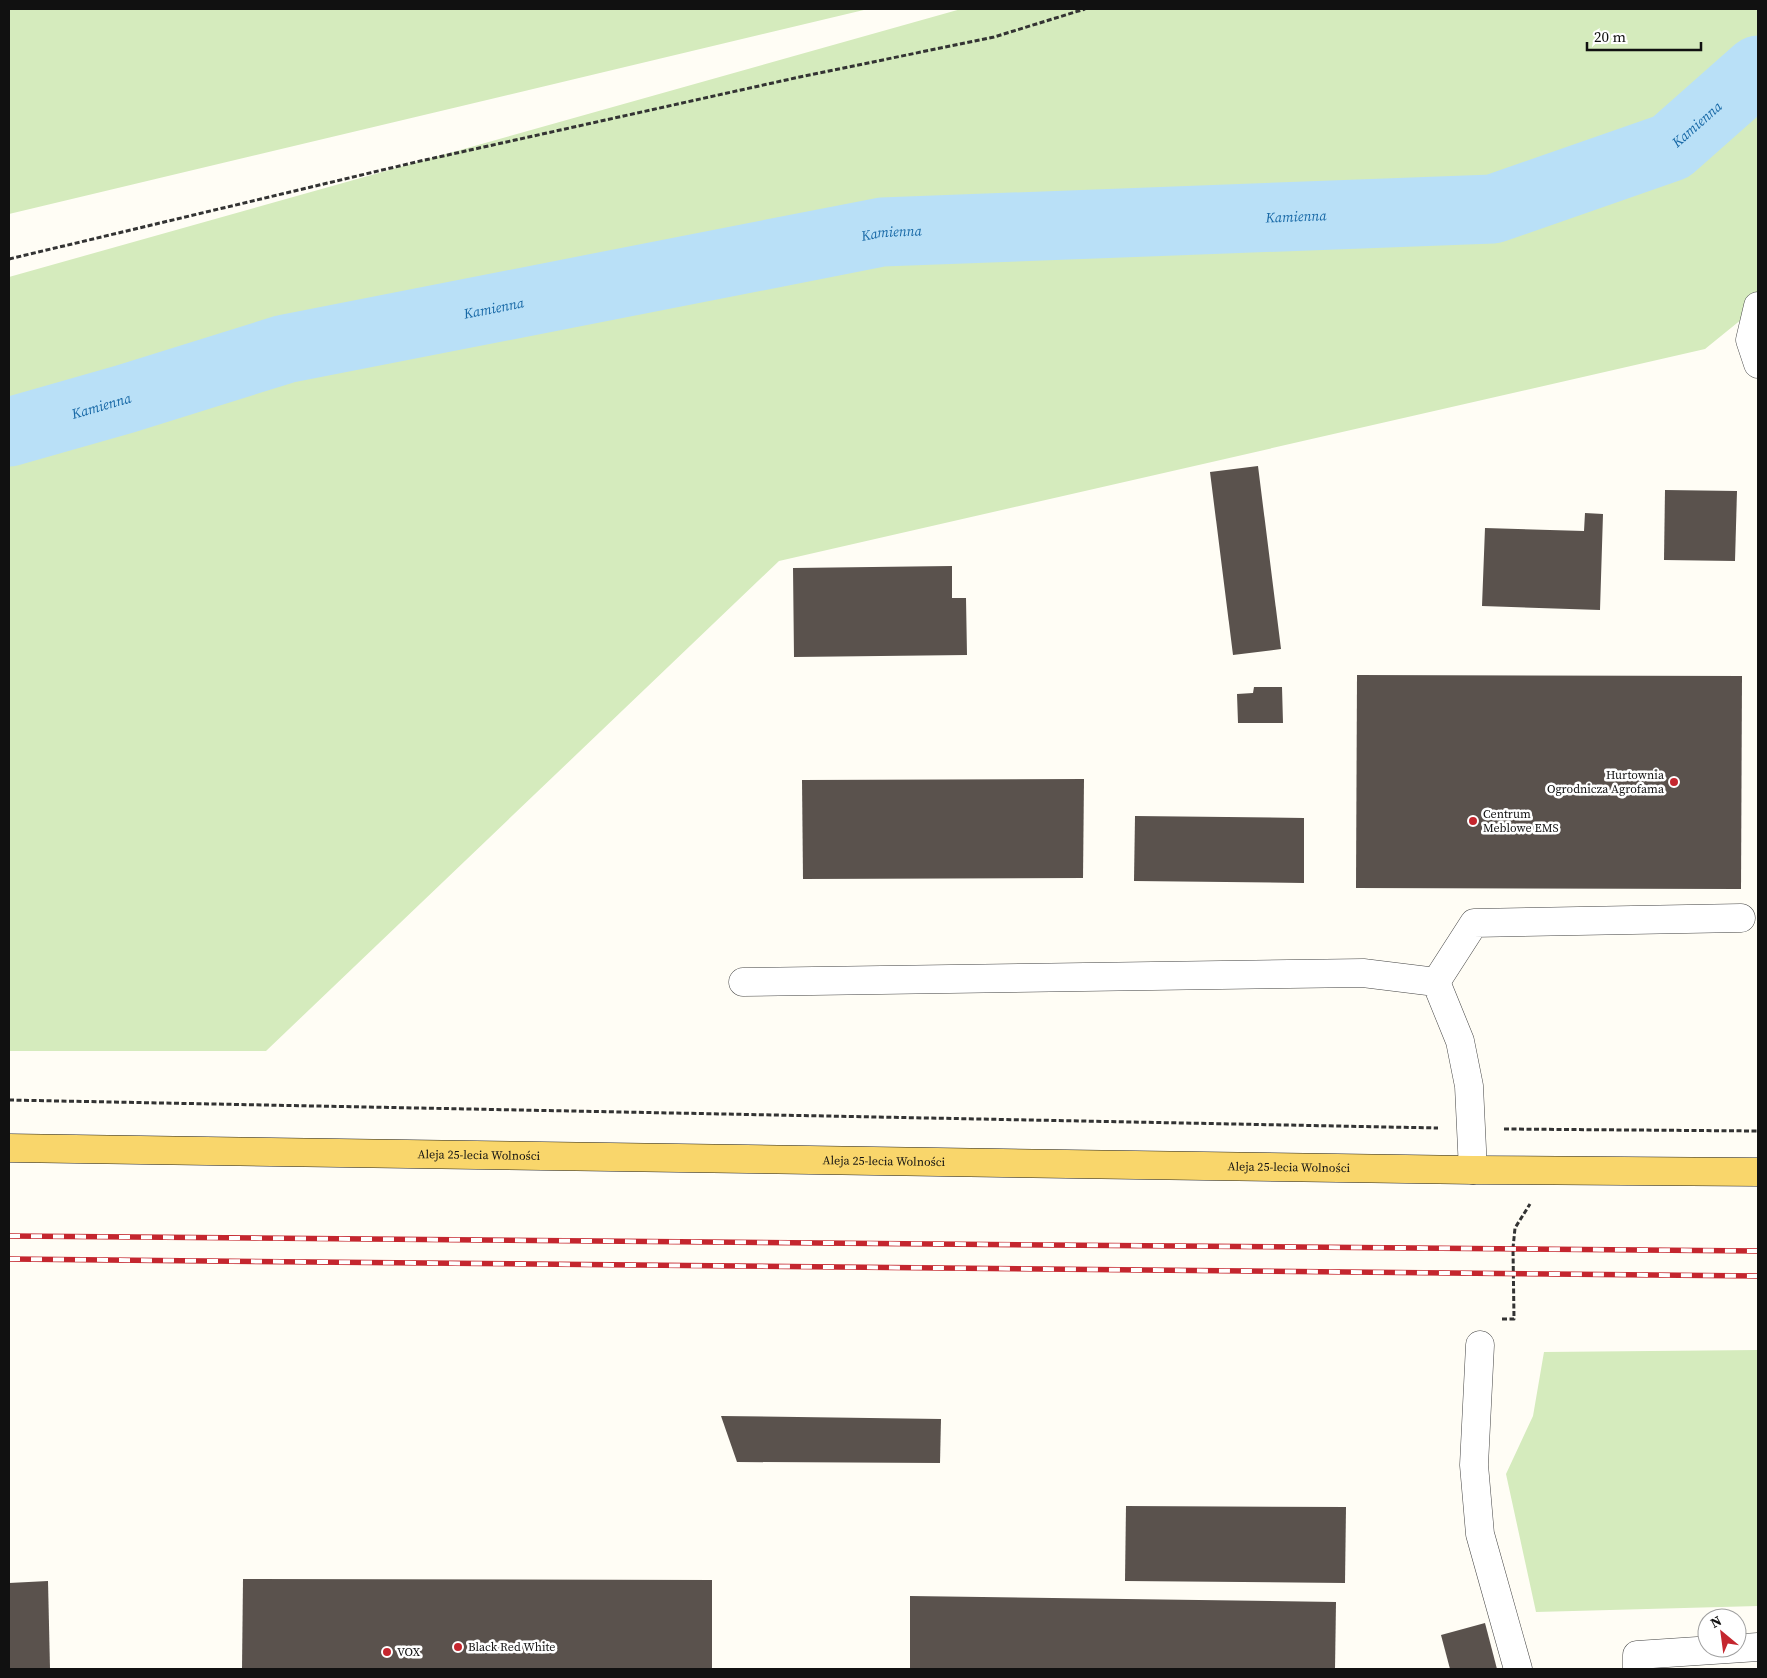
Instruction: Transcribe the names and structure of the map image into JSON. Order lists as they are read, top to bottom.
{
  "streets": {
    "main road": ["Aleja 25-lecia Wolności"]
  },
  "water": ["Kamienna"],
  "places": [
    "Hurtownia Ogrodnicza Agrofama",
    "Centrum Meblowe EMS",
    "Black Red White",
    "VOX"
  ],
  "scale_bar": "20 m",
  "north": "top left"
}
